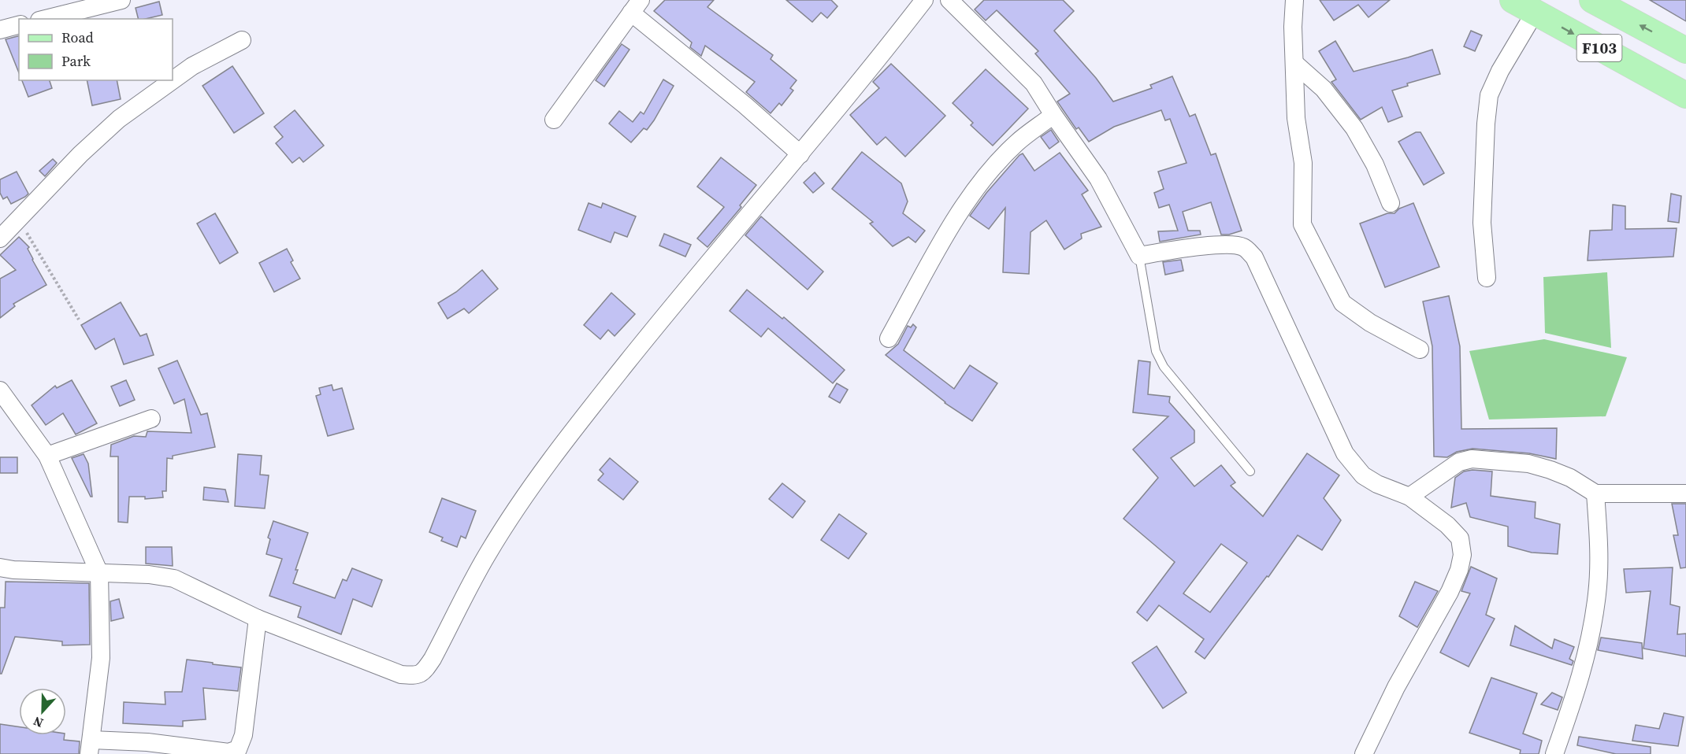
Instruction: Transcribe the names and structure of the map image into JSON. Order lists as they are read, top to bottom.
{
  "streets": {
    "main road": ["F103"]
  },
  "legend": ["Road", "Park"],
  "north": "bottom"
}
